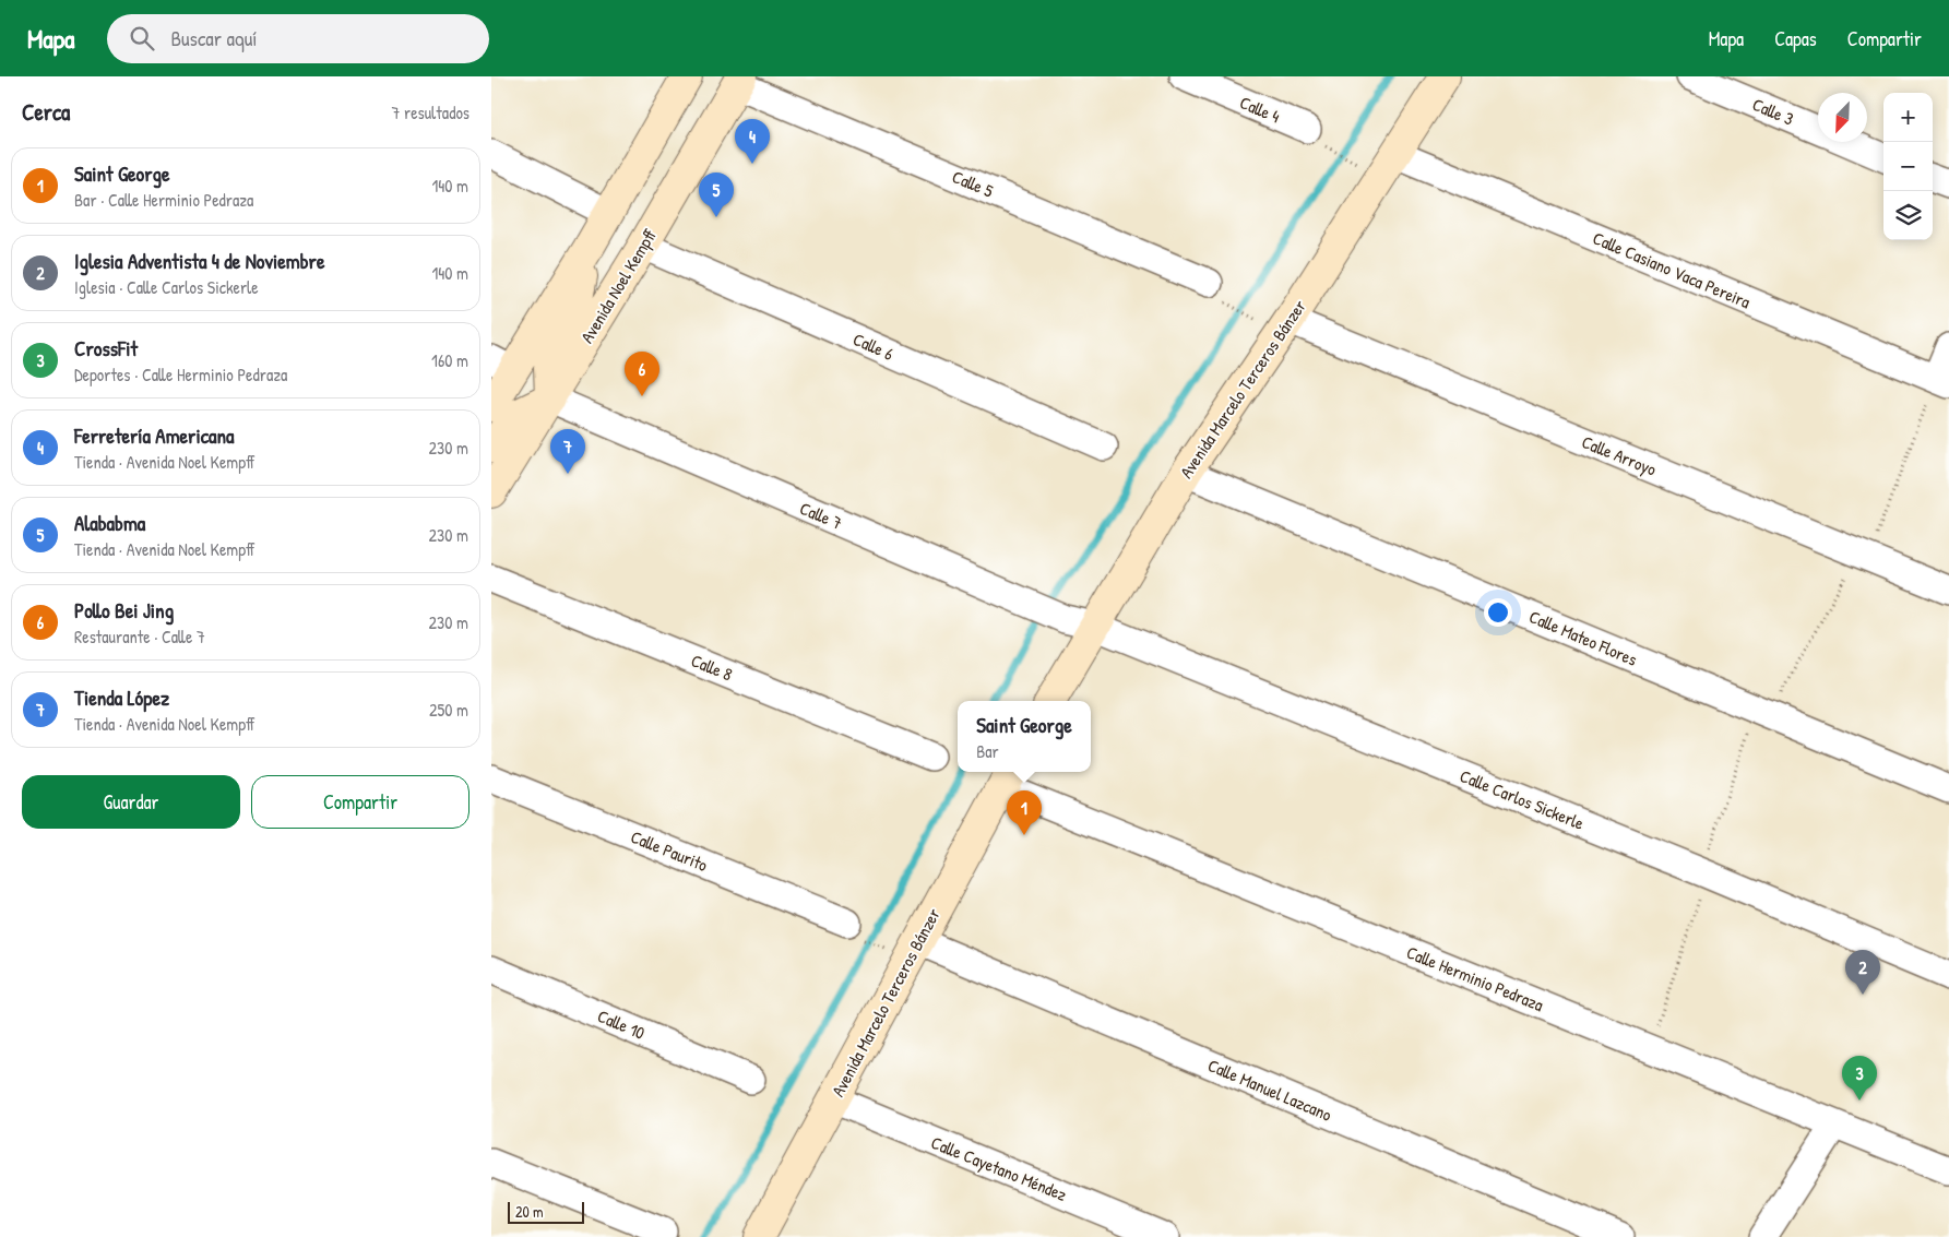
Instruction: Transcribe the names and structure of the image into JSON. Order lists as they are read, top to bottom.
{
  "streets": {
    "street": [
      "Calle 4",
      "Calle 3",
      "Calle 5",
      "Calle Casiano Vaca Pereira",
      "Avenida Noel Kempff",
      "Calle 6",
      "Avenida Marcelo Terceros Bánzer",
      "Calle Arroyo",
      "Calle 7",
      "Calle Mateo Flores",
      "Calle 8",
      "Calle Carlos Sickerle",
      "Calle Paurito",
      "Calle Herminio Pedraza",
      "Calle 10",
      "Calle Manuel Lazcano",
      "Calle Cayetano Méndez"
    ]
  },
  "crossings": [
    ["Calle 5", "Avenida Noel Kempff"],
    ["Calle Casiano Vaca Pereira", "Avenida Marcelo Terceros Bánzer"],
    ["Avenida Noel Kempff", "Calle 6"],
    ["Avenida Noel Kempff", "Calle 7"],
    ["Avenida Marcelo Terceros Bánzer", "Calle Arroyo"],
    ["Avenida Marcelo Terceros Bánzer", "Calle 7"],
    ["Avenida Marcelo Terceros Bánzer", "Calle Mateo Flores"],
    ["Avenida Marcelo Terceros Bánzer", "Calle Carlos Sickerle"],
    ["Avenida Marcelo Terceros Bánzer", "Calle Herminio Pedraza"],
    ["Avenida Marcelo Terceros Bánzer", "Calle Manuel Lazcano"],
    ["Avenida Marcelo Terceros Bánzer", "Calle Cayetano Méndez"],
    ["Calle 7", "Calle Carlos Sickerle"]
  ],
  "scale_bar": "20 m",
  "north": "bottom left",
  "page": {
    "header": "Mapa",
    "search": "Buscar aquí",
    "nav": ["Mapa", "Capas", "Compartir"],
    "heading": ["Cerca", "7 resultados"],
    "map_buttons": ["+", "−"],
    "pins": [
      "4",
      "5",
      "6",
      "7",
      "1",
      "2",
      "3"
    ],
    "list": [
      {
        "mark": "1",
        "name": "Saint George",
        "note": "Bar · Calle Herminio Pedraza",
        "value": "140 m"
      },
      {
        "mark": "2",
        "name": "Iglesia Adventista 4 de Noviembre",
        "note": "Iglesia · Calle Carlos Sickerle",
        "value": "140 m"
      },
      {
        "mark": "3",
        "name": "CrossFit",
        "note": "Deportes · Calle Herminio Pedraza",
        "value": "160 m"
      },
      {
        "mark": "4",
        "name": "Ferretería Americana",
        "note": "Tienda · Avenida Noel Kempff",
        "value": "230 m"
      },
      {
        "mark": "5",
        "name": "Alababma",
        "note": "Tienda · Avenida Noel Kempff",
        "value": "230 m"
      },
      {
        "mark": "6",
        "name": "Pollo Bei Jing",
        "note": "Restaurante · Calle 7",
        "value": "230 m"
      },
      {
        "mark": "7",
        "name": "Tienda López",
        "note": "Tienda · Avenida Noel Kempff",
        "value": "250 m"
      }
    ],
    "popup": ["Saint George", "Bar"],
    "buttons": ["Guardar", "Compartir"],
    "scale": "20 m"
  }
}
